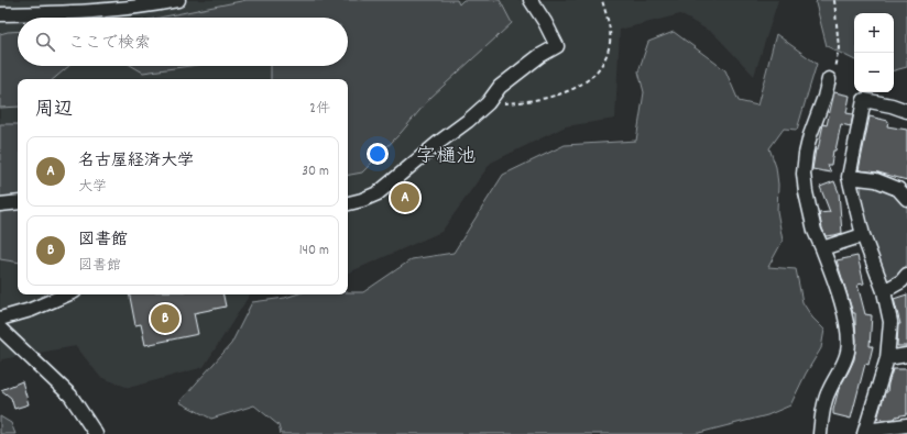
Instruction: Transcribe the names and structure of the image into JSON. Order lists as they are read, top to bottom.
{
  "districts": ["字樋池"],
  "page": {
    "map_buttons": ["+", "−"],
    "search": "ここで検索",
    "heading": ["周辺", "2件"],
    "list": [
      {
        "mark": "A",
        "name": "名古屋経済大学",
        "note": "大学",
        "value": "30 m"
      },
      {
        "mark": "B",
        "name": "図書館",
        "note": "図書館",
        "value": "140 m"
      }
    ],
    "pins": ["A", "B"]
  }
}
